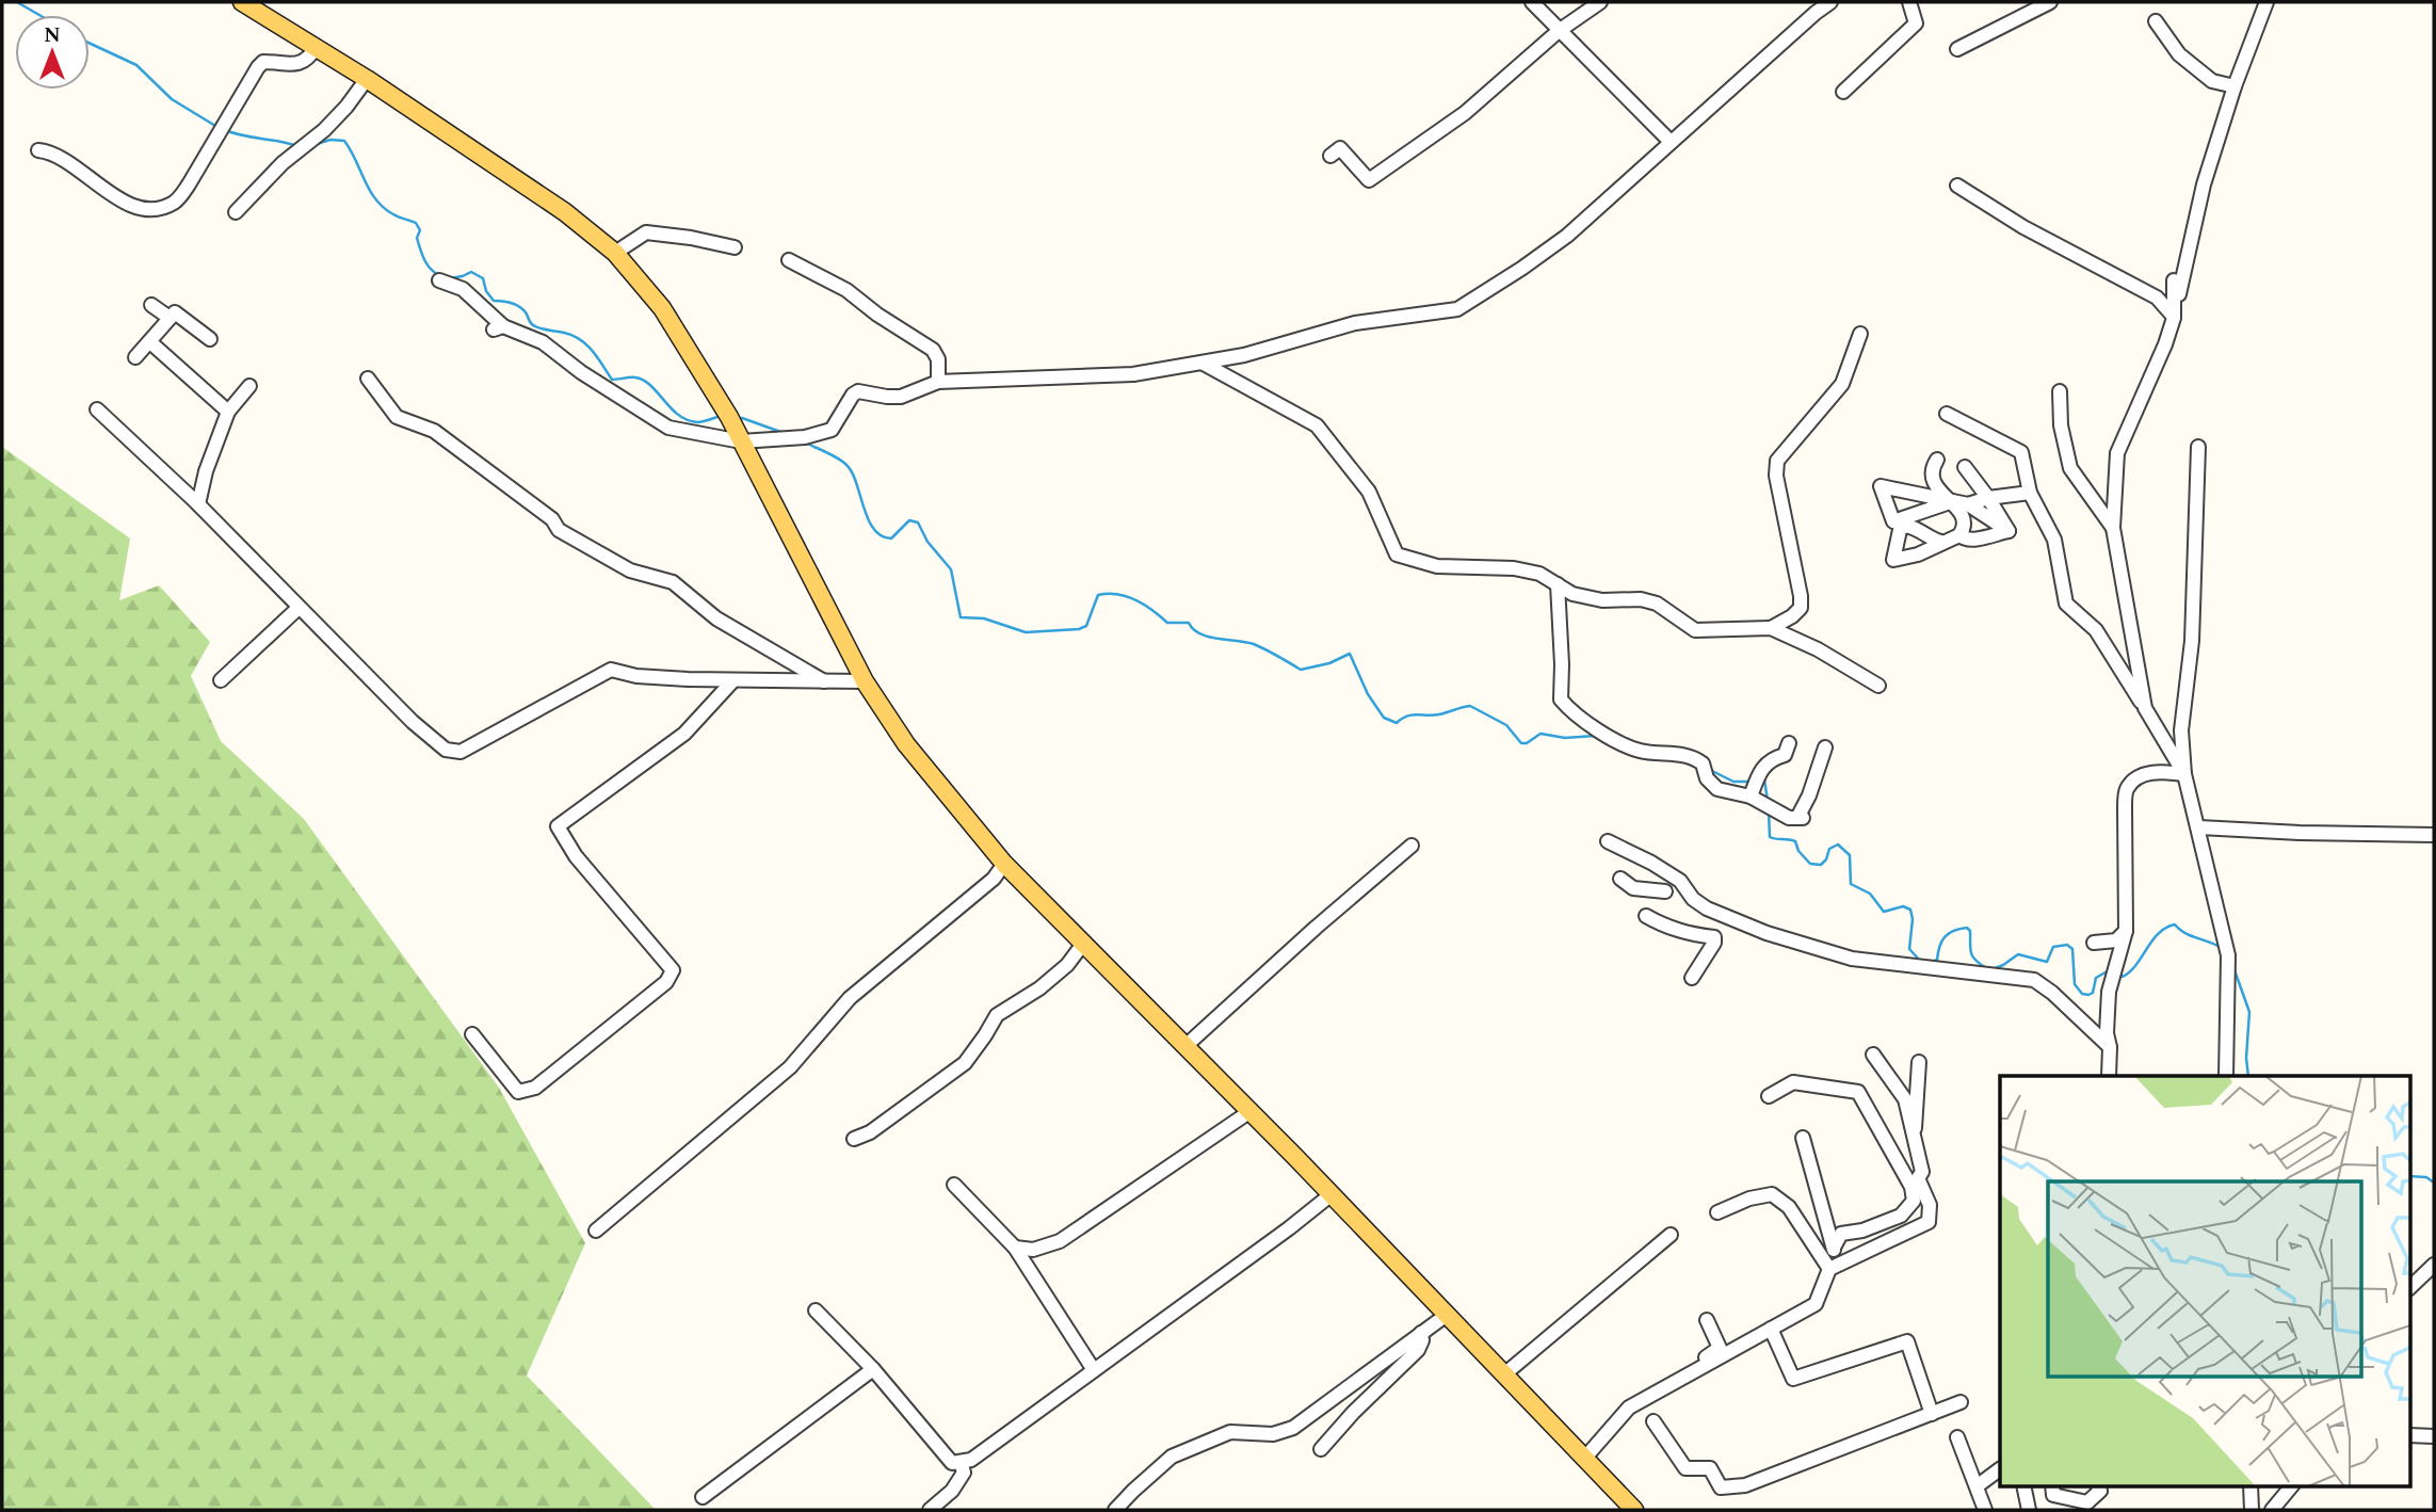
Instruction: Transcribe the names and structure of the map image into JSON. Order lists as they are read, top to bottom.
{
  "north": "top"
}
